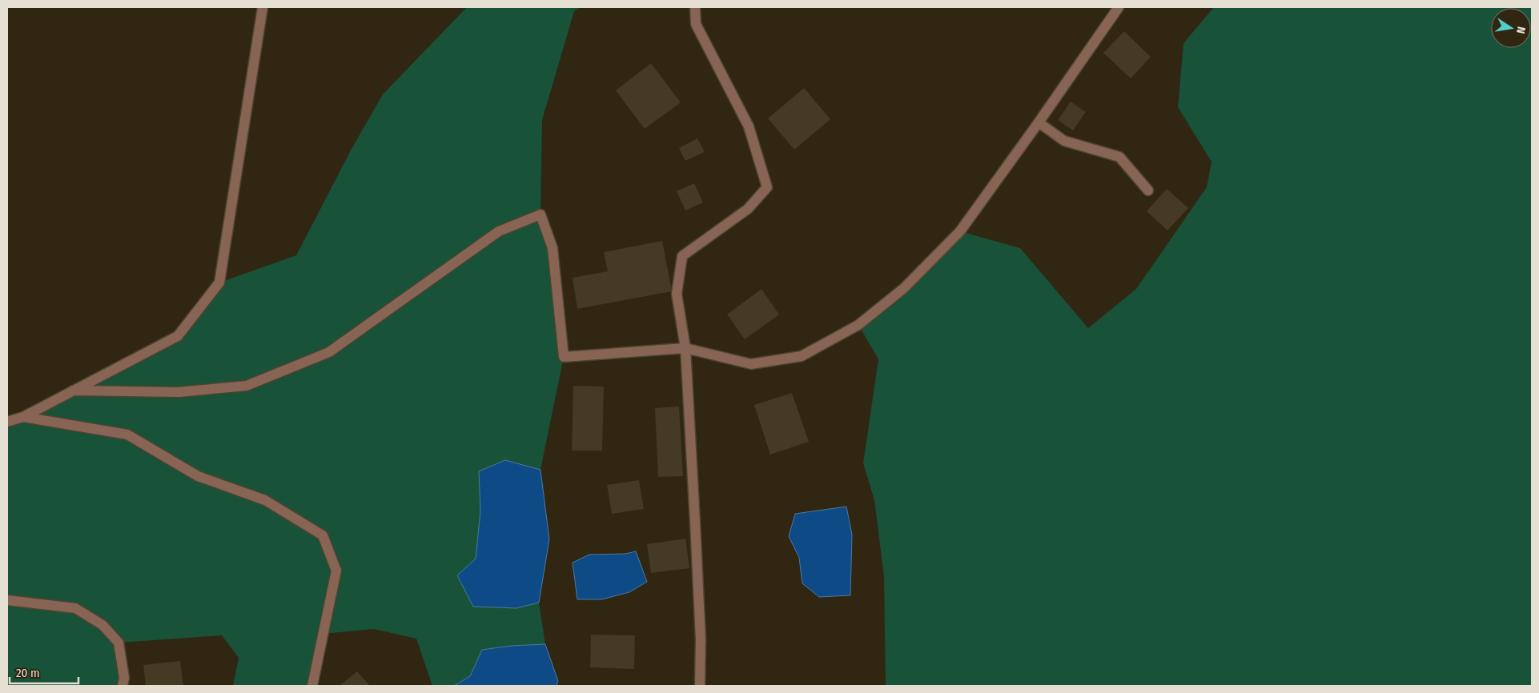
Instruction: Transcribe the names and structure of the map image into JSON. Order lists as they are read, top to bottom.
{
  "scale_bar": "20 m",
  "north": "right"
}
